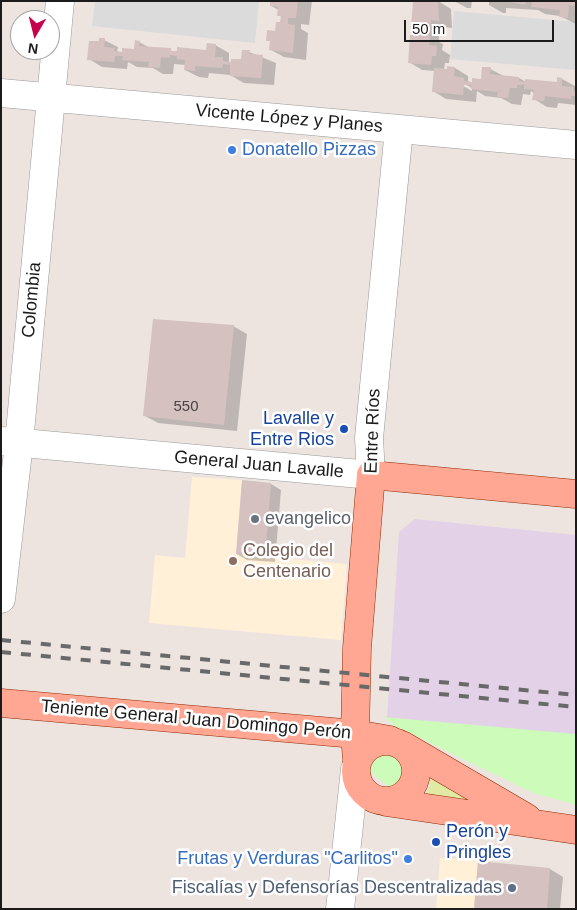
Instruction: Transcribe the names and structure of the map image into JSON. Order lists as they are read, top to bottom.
{
  "streets": {
    "main road": ["Entre Ríos", "General Juan Lavalle", "Teniente General Juan Domingo Perón"],
    "street": ["Vicente López y Planes", "Colombia"]
  },
  "crossings": [
    ["Vicente López y Planes", "Colombia"],
    ["Vicente López y Planes", "Entre Ríos"],
    ["Colombia", "General Juan Lavalle"],
    ["Entre Ríos", "General Juan Lavalle"],
    ["Entre Ríos", "Teniente General Juan Domingo Perón"]
  ],
  "places": [
    "Donatello Pizzas",
    "Lavalle y Entre Rios",
    "evangelico",
    "Colegio del Centenario",
    "Perón y Pringles",
    "Frutas y Verduras \"Carlitos\"",
    "Fiscalías y Defensorías Descentralizadas"
  ],
  "house_numbers": ["550"],
  "scale_bar": "50 m",
  "north": "bottom"
}
